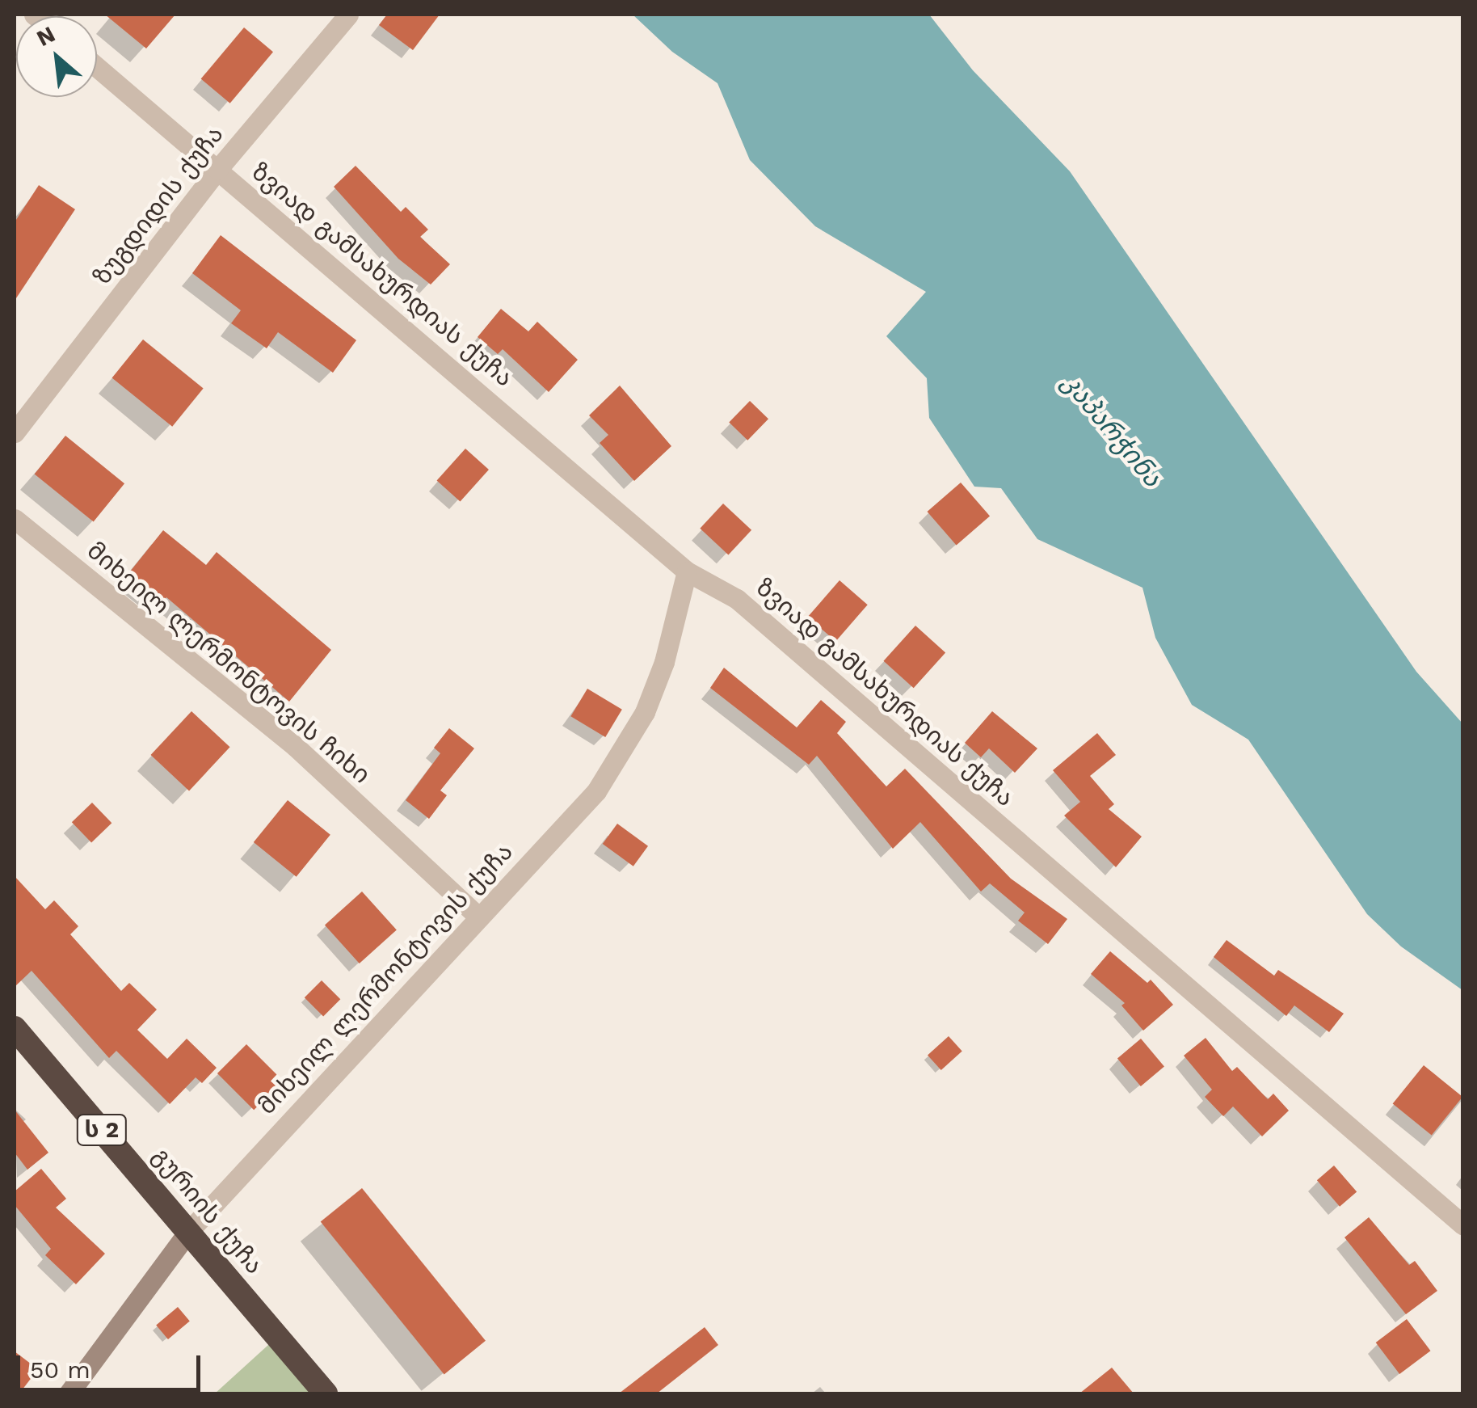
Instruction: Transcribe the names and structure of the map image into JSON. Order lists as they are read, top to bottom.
{
  "streets": {
    "highway": ["ს 2", "გურიის ქუჩა"],
    "street": [
      "ზუგდიდის ქუჩა",
      "ზვიად გამსახურდიას ქუჩა",
      "მიხეილ ლერმონტოვის ჩიხი",
      "მიხეილ ლერმონტოვის ქუჩა"
    ]
  },
  "crossings": [
    ["ზუგდიდის ქუჩა", "ზვიად გამსახურდიას ქუჩა"],
    ["ზვიად გამსახურდიას ქუჩა", "მიხეილ ლერმონტოვის ქუჩა"],
    ["მიხეილ ლერმონტოვის ჩიხი", "მიხეილ ლერმონტოვის ქუჩა"],
    ["მიხეილ ლერმონტოვის ქუჩა", "გურიის ქუჩა"]
  ],
  "water": ["კაპარჭინა"],
  "scale_bar": "50 m",
  "north": "top left"
}
